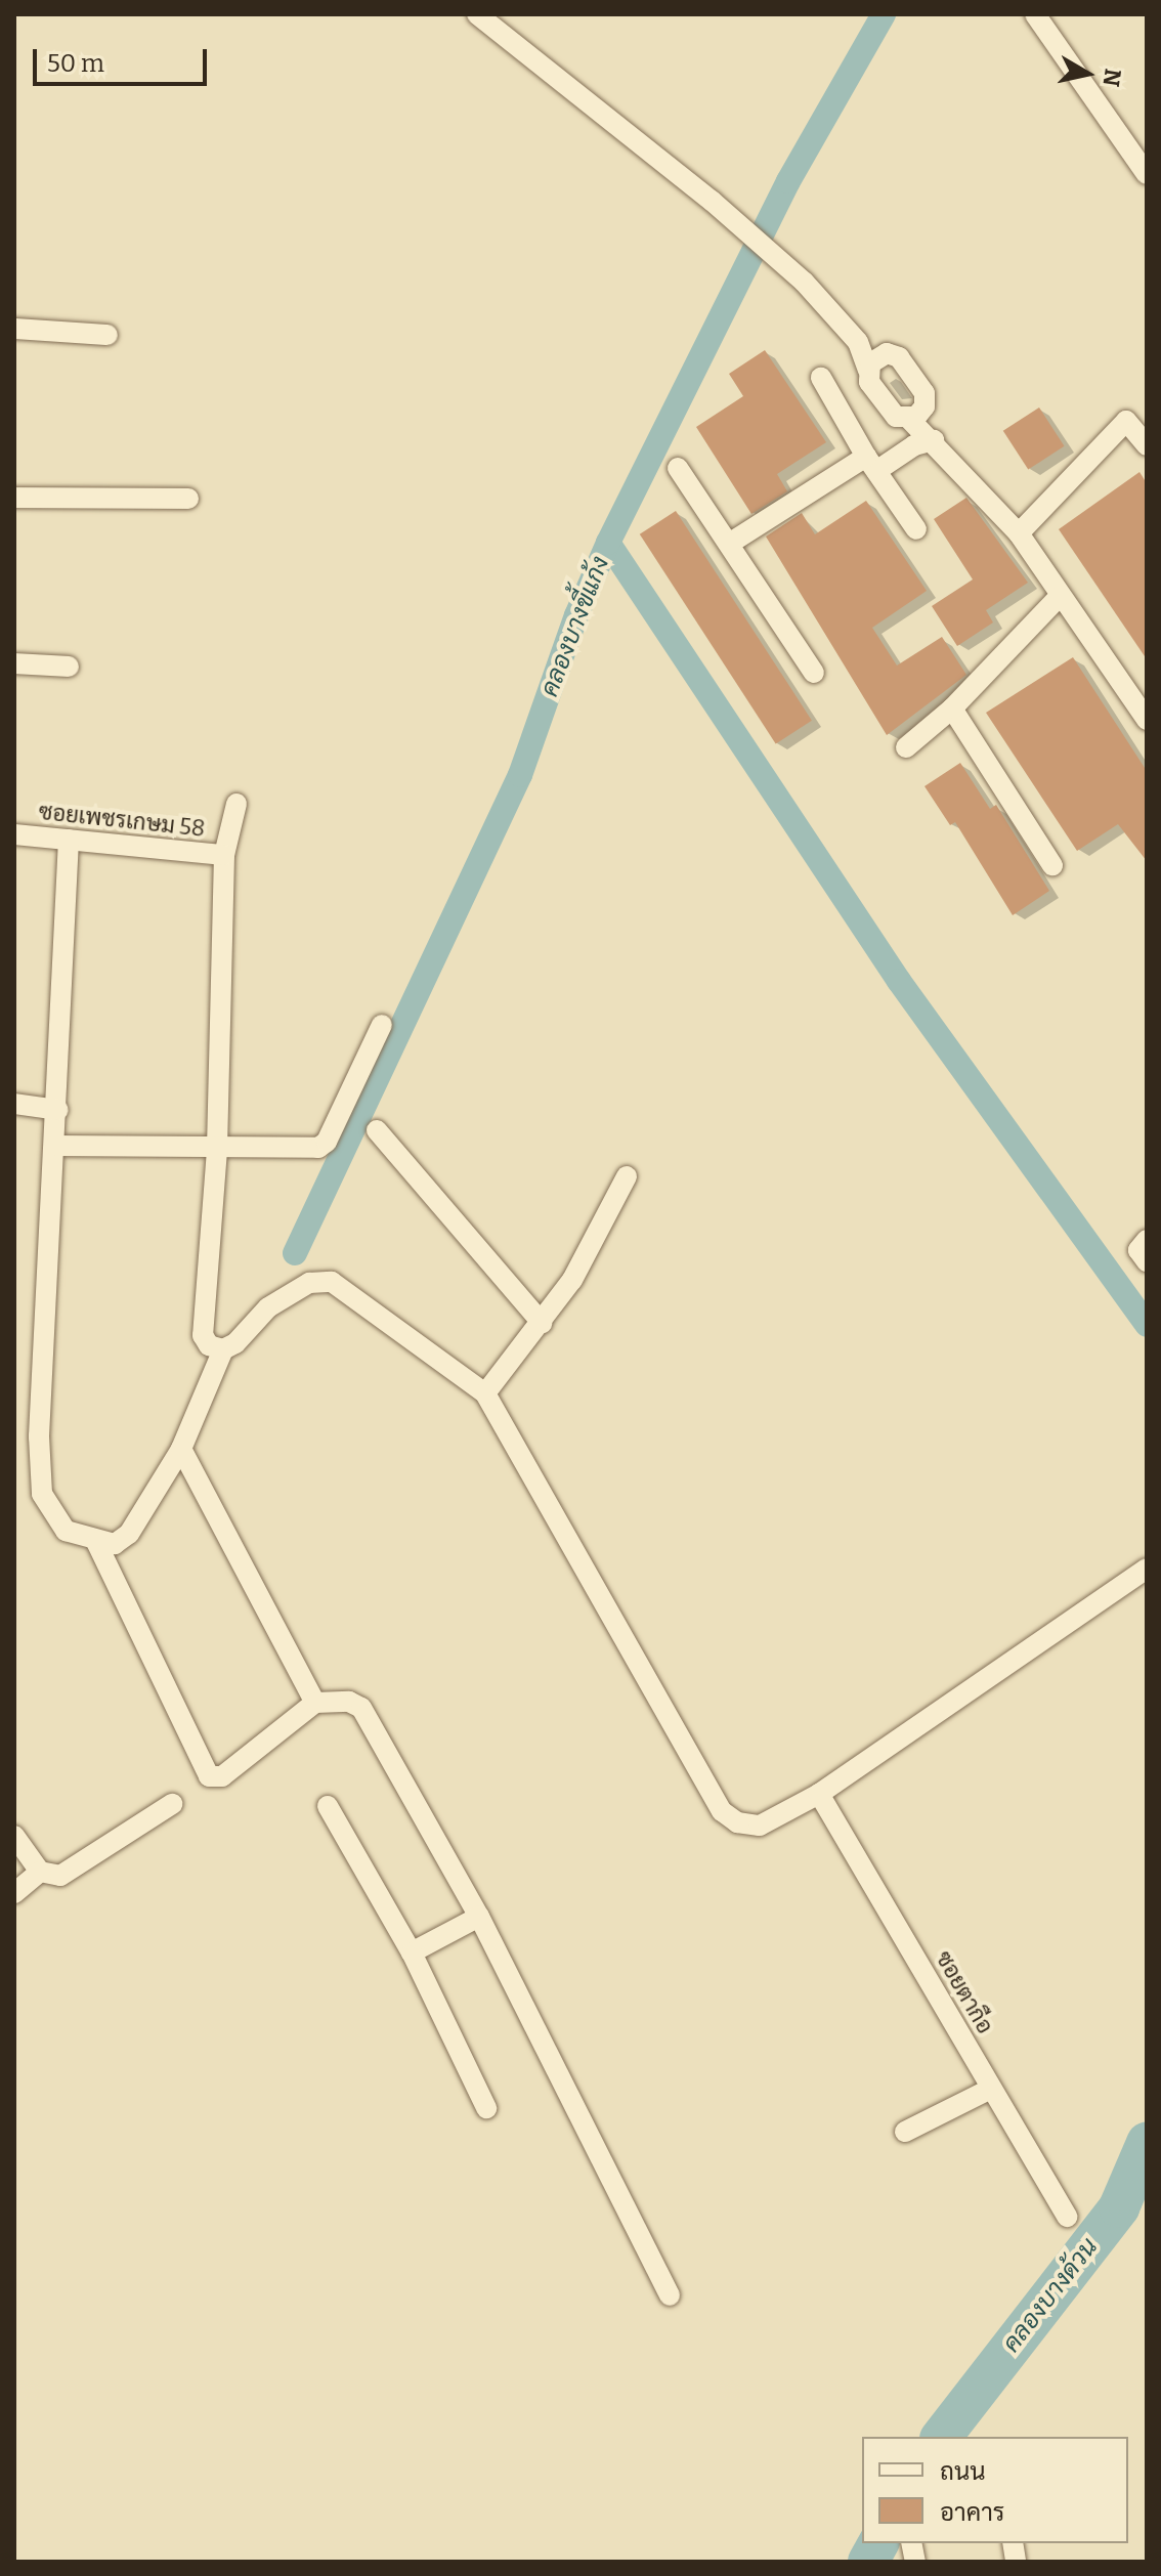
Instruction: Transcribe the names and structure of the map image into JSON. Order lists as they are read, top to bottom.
{
  "streets": {
    "street": ["ซอยเพชรเกษม 58", "ซอยตากือ"]
  },
  "water": ["คลองบางขี้แก้ง", "คลองบางด้วน"],
  "legend": ["ถนน", "อาคาร"],
  "scale_bar": "50 m",
  "north": "right"
}
